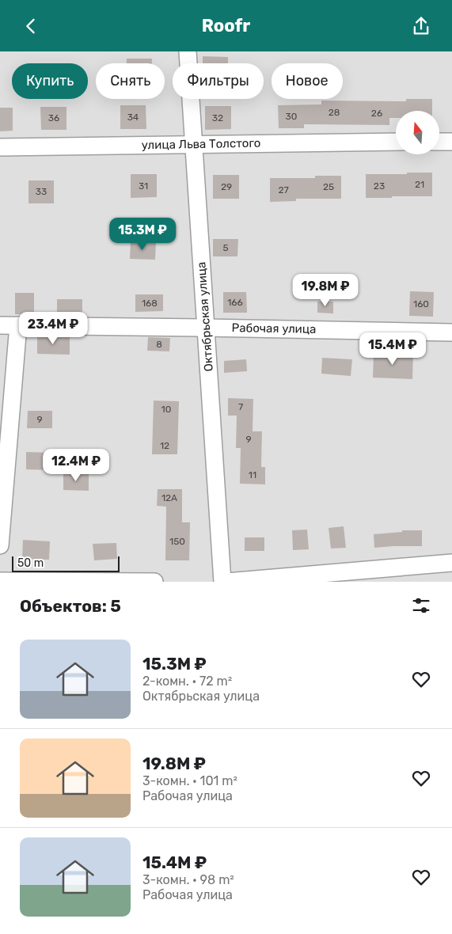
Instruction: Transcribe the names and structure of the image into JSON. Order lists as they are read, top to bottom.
{
  "streets": {
    "street": ["улица Льва Толстого", "Октябрьская улица", "Рабочая улица"]
  },
  "crossings": [
    ["улица Льва Толстого", "Октябрьская улица"],
    ["Октябрьская улица", "Рабочая улица"]
  ],
  "house_numbers": [
    "28",
    "26",
    "30",
    "34",
    "36",
    "32",
    "21",
    "31",
    "23",
    "29",
    "25",
    "27",
    "33",
    "5",
    "166",
    "168",
    "160",
    "8",
    "7",
    "10",
    "9",
    "9",
    "12",
    "11",
    "12А",
    "150"
  ],
  "scale_bar": "50 m",
  "north": "top",
  "page": {
    "header": "Roofr",
    "chip": [
      "Купить",
      "Снять",
      "Фильтры",
      "Новое"
    ],
    "price": [
      "15.3M ₽",
      "19.8M ₽",
      "23.4M ₽",
      "15.4M ₽",
      "12.4M ₽"
    ],
    "scale": "50 m",
    "heading": "Объектов: 5",
    "list": [
      {
        "name": "15.3M ₽",
        "note": "2-комн. · 72 m² · Октябрьская улица"
      },
      {
        "name": "19.8M ₽",
        "note": "3-комн. · 101 m² · Рабочая улица"
      },
      {
        "name": "15.4M ₽",
        "note": "3-комн. · 98 m² · Рабочая улица"
      }
    ]
  }
}
